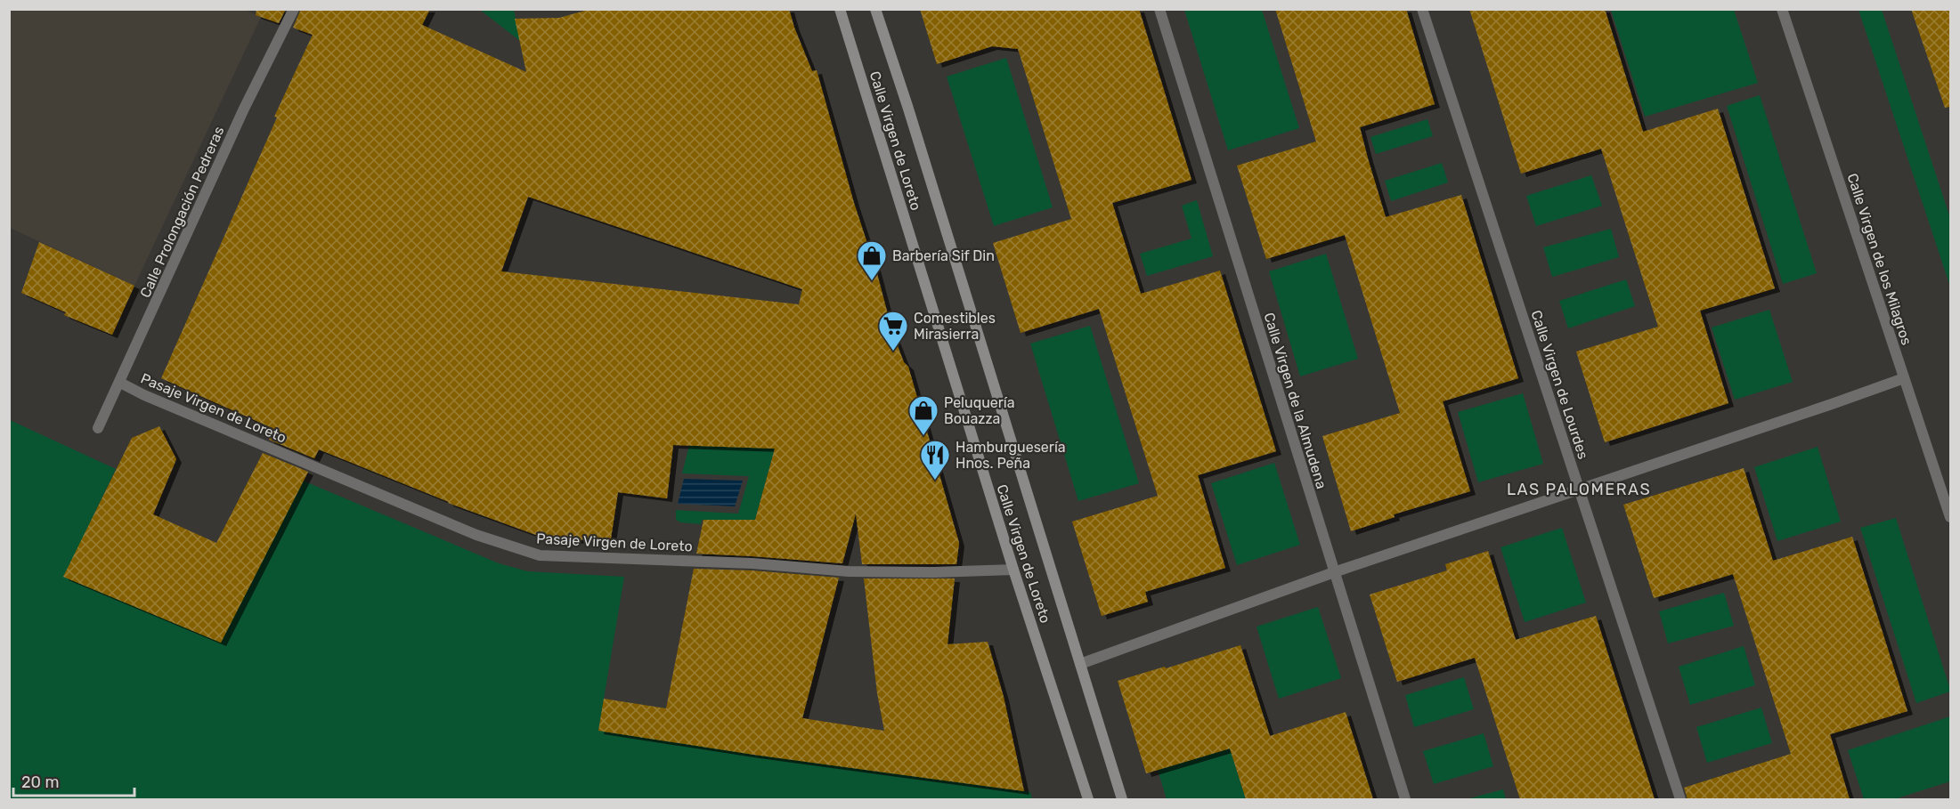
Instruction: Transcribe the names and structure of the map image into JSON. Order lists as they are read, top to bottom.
{
  "streets": {
    "main road": ["Calle Virgen de Loreto"],
    "street": [
      "Calle Prolongación Pedreras",
      "Calle Virgen de los Milagros",
      "Calle Virgen de Lourdes",
      "Calle Virgen de la Almudena",
      "Pasaje Virgen de Loreto"
    ]
  },
  "crossings": [
    ["Calle Virgen de Loreto", "Pasaje Virgen de Loreto"],
    ["Calle Prolongación Pedreras", "Pasaje Virgen de Loreto"]
  ],
  "districts": ["LAS PALOMERAS"],
  "places": {
    "shop": ["Barbería Sif Din", "Peluquería Bouazza"],
    "supermarket": ["Comestibles Mirasierra"],
    "restaurant": ["Hamburguesería Hnos. Peña"]
  },
  "scale_bar": "20 m"
}
